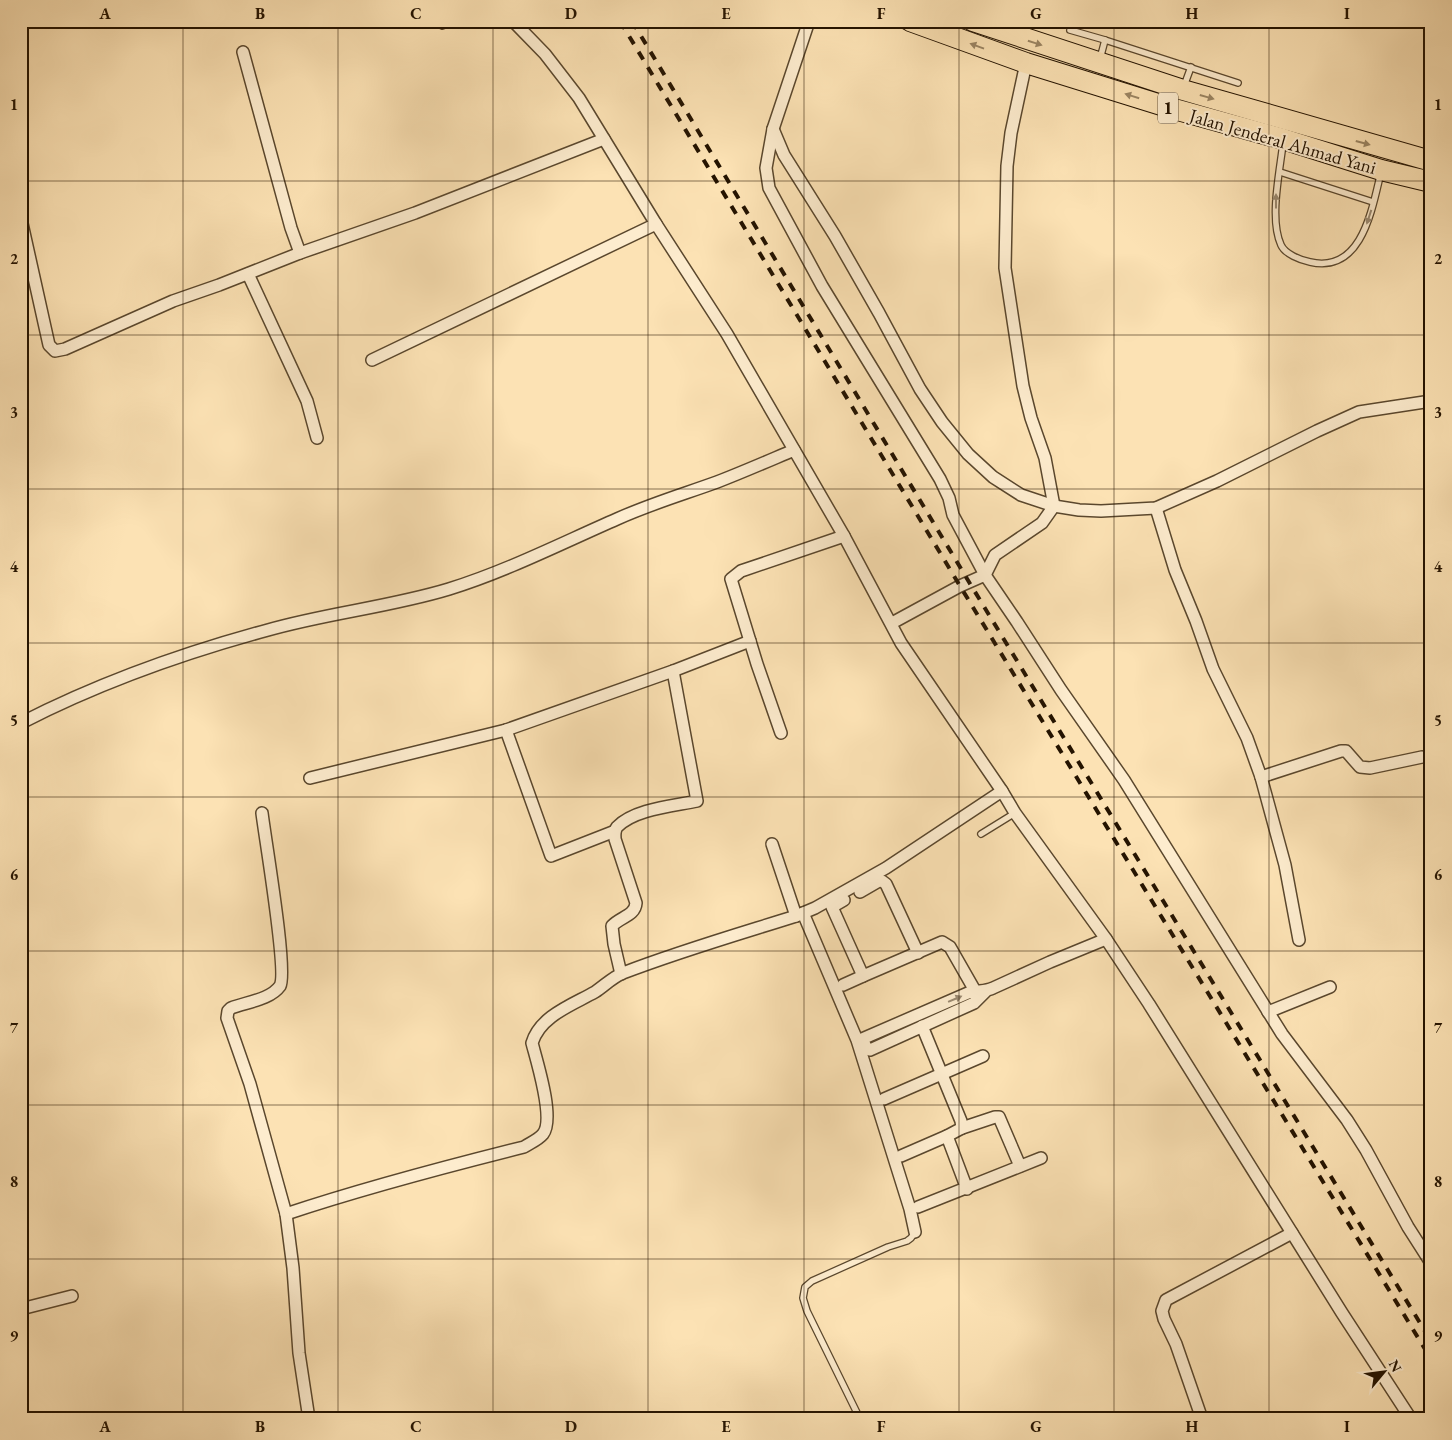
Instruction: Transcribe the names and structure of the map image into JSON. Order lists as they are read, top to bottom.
{
  "streets": {
    "highway": ["1", "Jalan Jenderal Ahmad Yani"]
  },
  "north": "top right",
  "grid": {
    "columns": [
      "A",
      "B",
      "C",
      "D",
      "E",
      "F",
      "G",
      "H",
      "I"
    ],
    "rows": [
      "1",
      "2",
      "3",
      "4",
      "5",
      "6",
      "7",
      "8",
      "9"
    ]
  }
}
